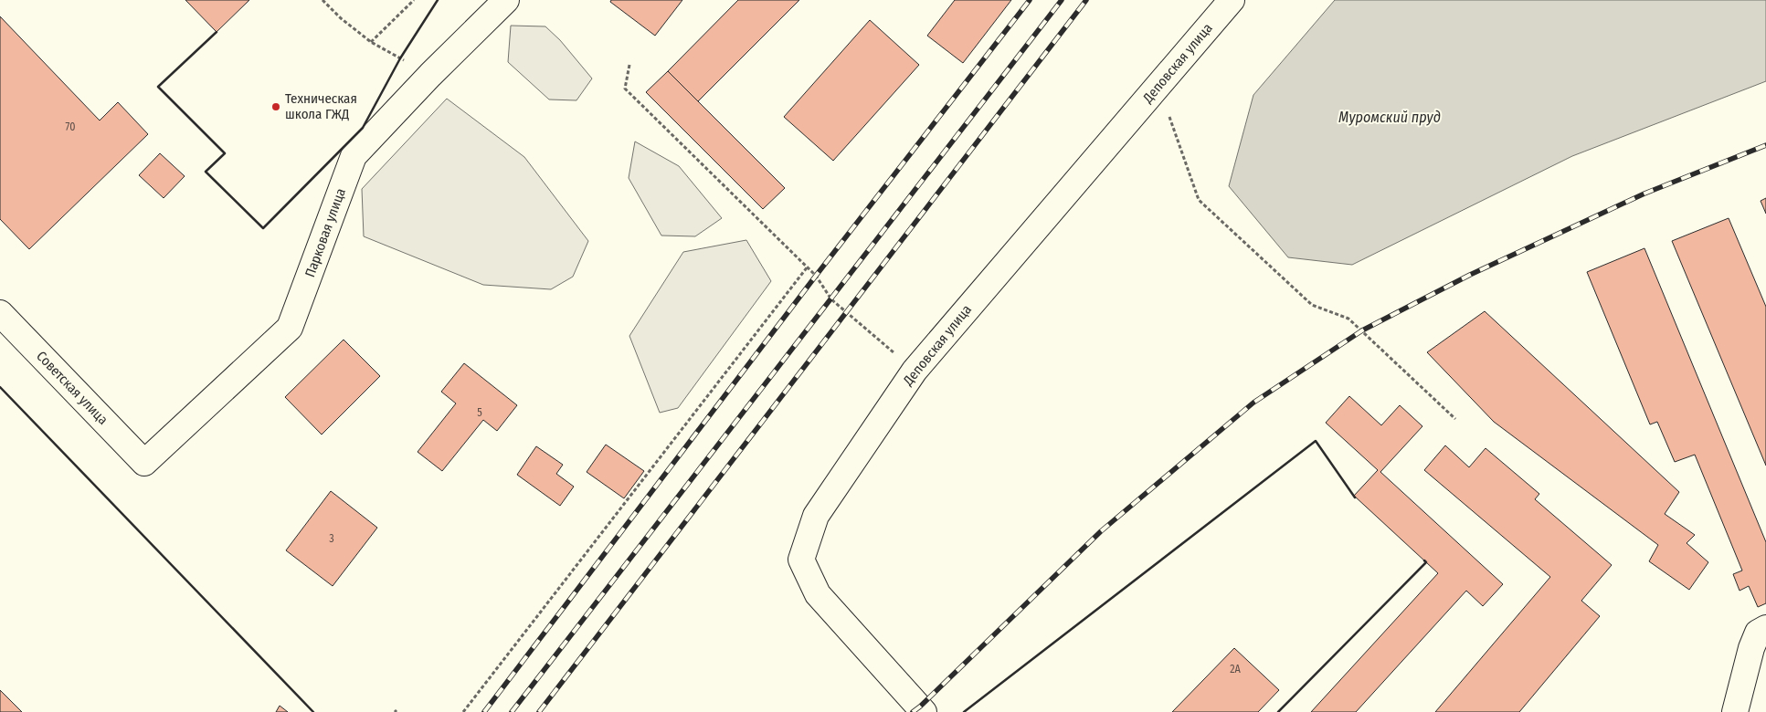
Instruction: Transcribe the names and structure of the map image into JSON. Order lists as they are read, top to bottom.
{
  "streets": {
    "street": ["Деповская улица", "Парковая улица", "Советская улица"]
  },
  "crossings": [
    ["Парковая улица", "Советская улица"]
  ],
  "water": ["Муромский пруд"],
  "places": ["Техническая школа ГЖД"],
  "house_numbers": [
    "70",
    "5",
    "3",
    "2А"
  ]
}
